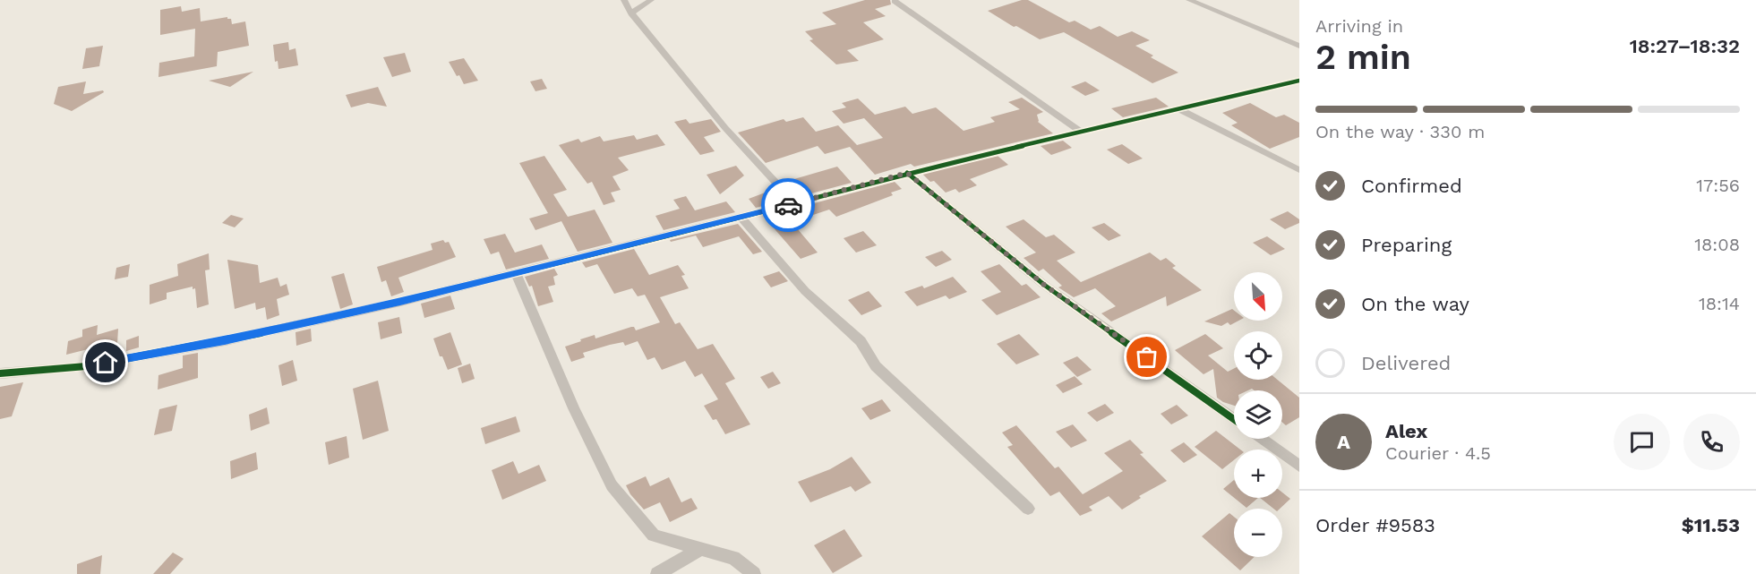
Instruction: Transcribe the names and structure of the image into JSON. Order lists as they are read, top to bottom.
{
  "north": "bottom right",
  "page": {
    "heading": ["2 min", "Arriving in", "18:27–18:32"],
    "panel": [
      "Alex",
      "Courier · 4.5",
      "Order #9583",
      "$11.53"
    ],
    "bar": "On the way · 330 m",
    "list": [
      ["Confirmed", "17:56"],
      ["Preparing", "18:08"],
      ["On the way", "18:14"],
      "Delivered"
    ],
    "map_buttons": ["+", "−"],
    "round": "A"
  }
}
